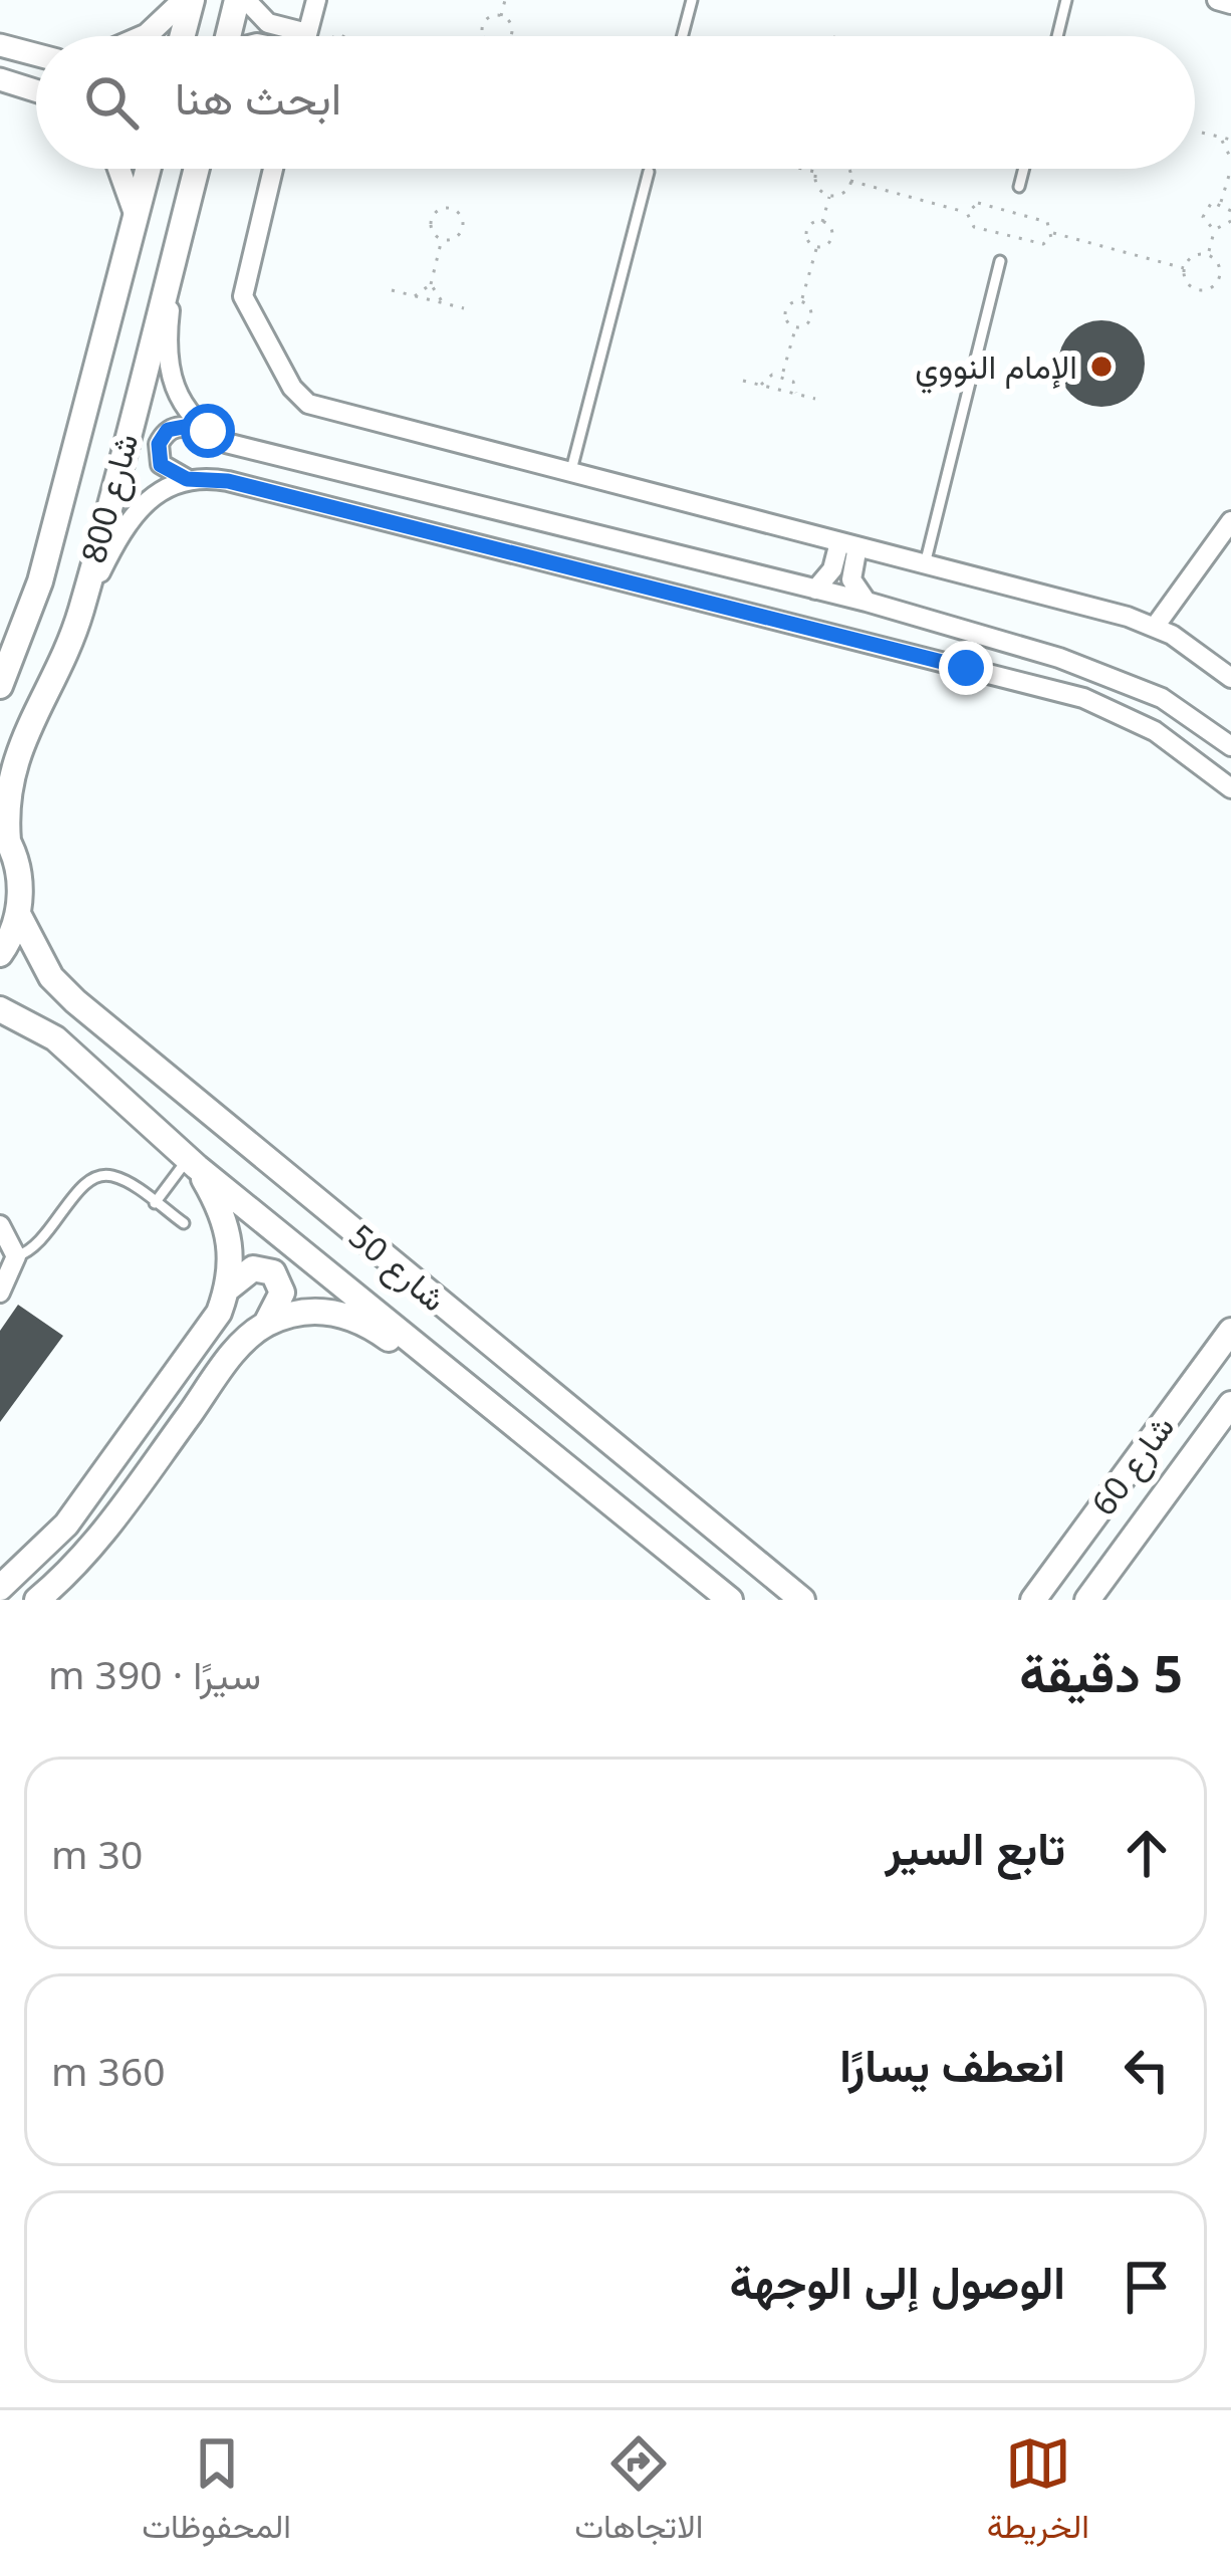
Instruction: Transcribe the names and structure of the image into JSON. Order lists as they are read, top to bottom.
{
  "streets": {
    "main road": ["شارع 800", "شارع 50", "شارع 60"]
  },
  "crossings": [
    ["شارع 800", "شارع 50"]
  ],
  "places": ["الإمام النووي"],
  "page": {
    "search": "ابحث هنا",
    "heading": ["5 دقيقة", "سيرًا · 390 m"],
    "list": [
      ["تابع السير", "30 m"],
      ["انعطف يسارًا", "360 m"],
      "الوصول إلى الوجهة"
    ],
    "nav": ["الخريطة", "الاتجاهات", "المحفوظات"]
  }
}
